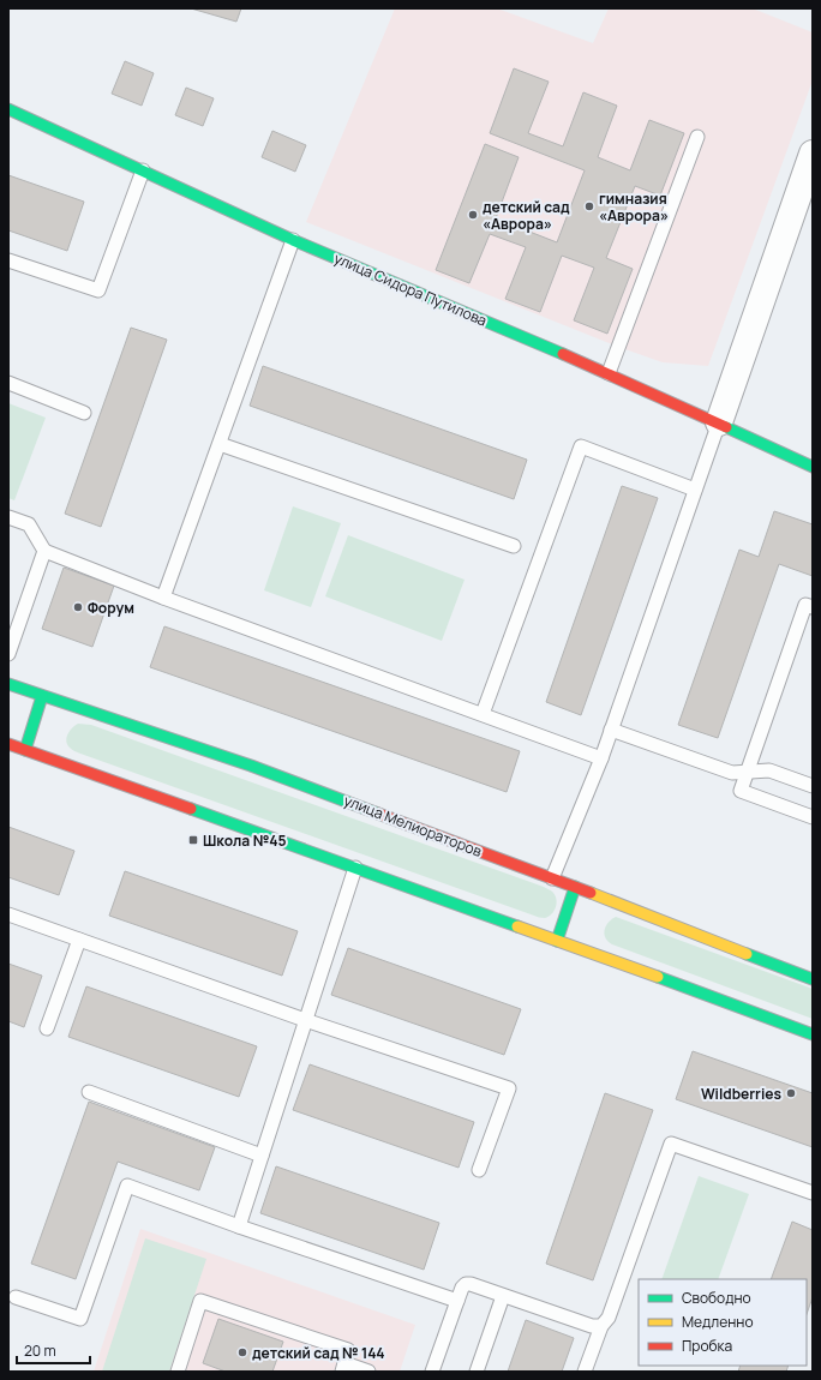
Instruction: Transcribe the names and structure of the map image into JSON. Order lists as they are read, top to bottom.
{
  "streets": {
    "street": ["улица Сидора Путилова", "улица Мелиораторов"]
  },
  "places": {
    "other": [
      "гимназия «Аврора»",
      "детский сад «Аврора»",
      "Форум",
      "Wildberries",
      "детский сад № 144"
    ],
    "transit": ["Школа №45"]
  },
  "legend": ["Свободно", "Медленно", "Пробка"],
  "scale_bar": "20 m"
}
